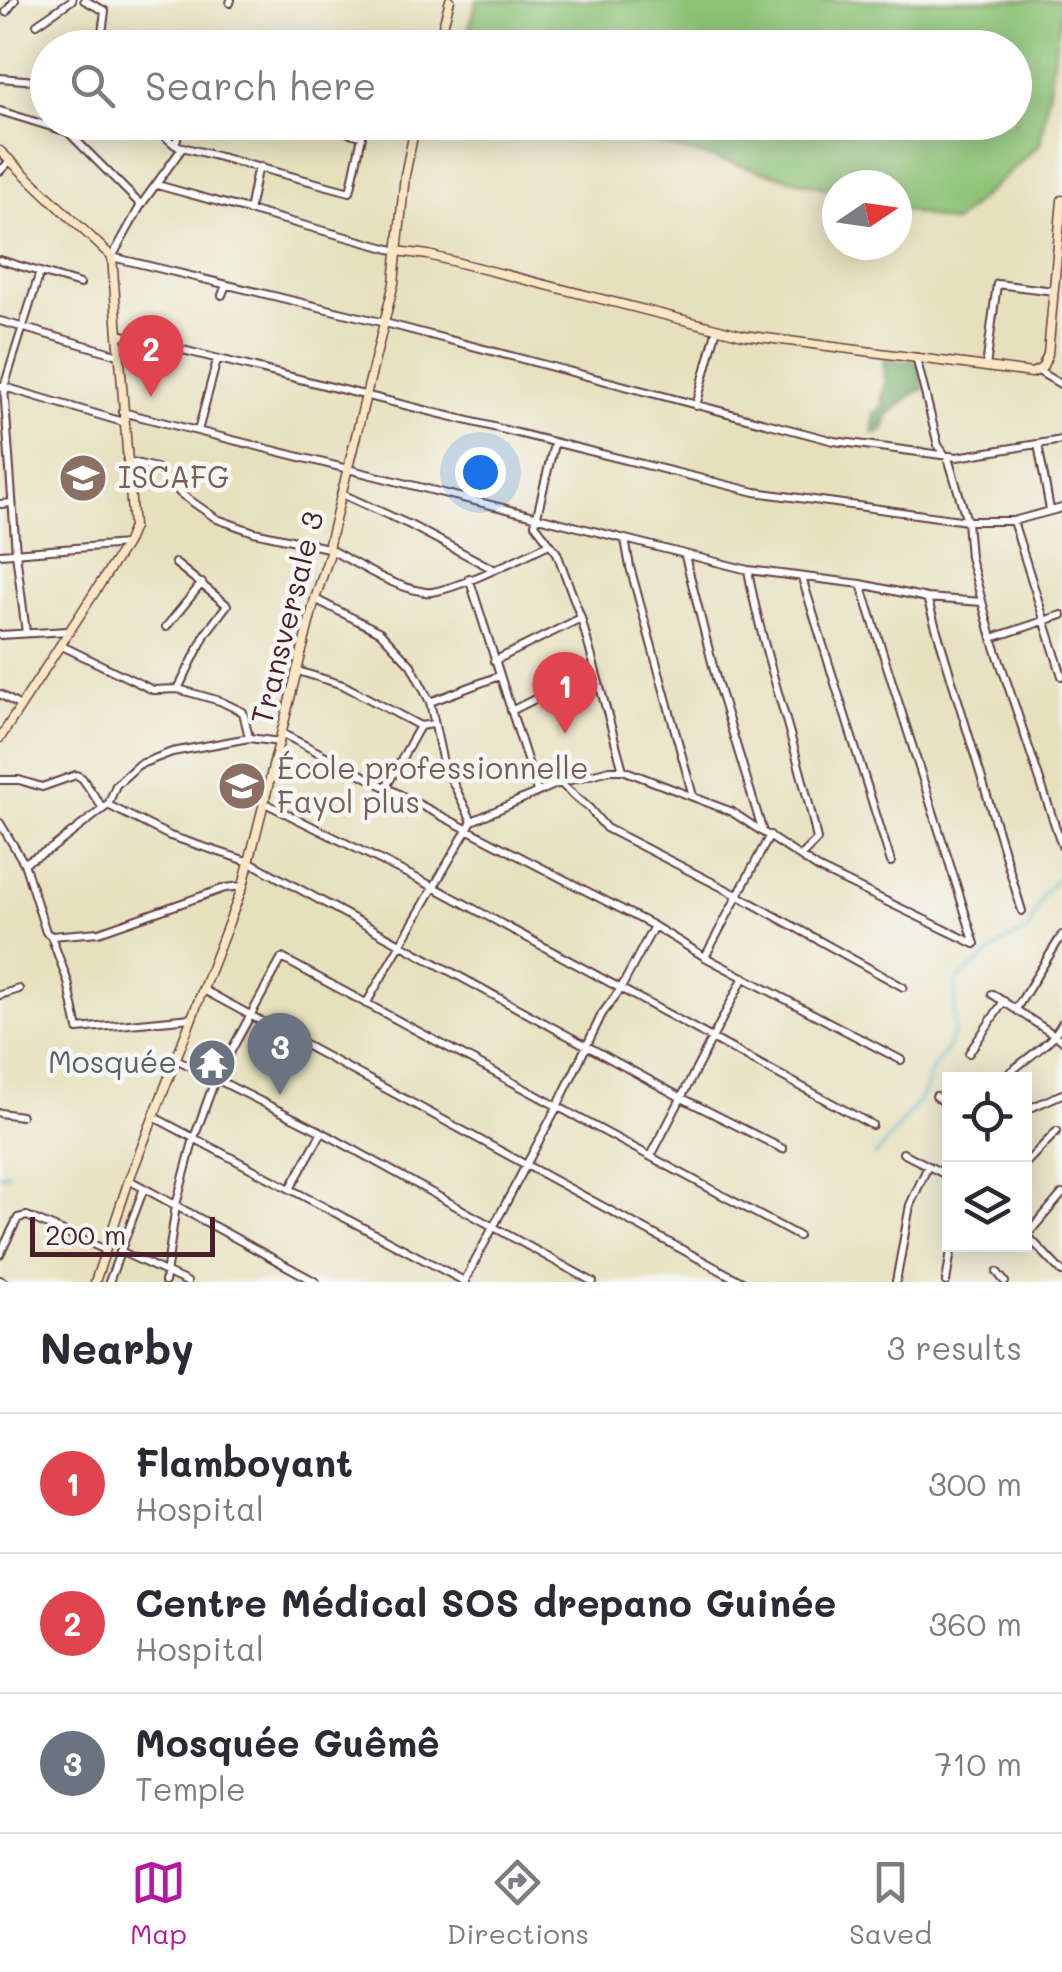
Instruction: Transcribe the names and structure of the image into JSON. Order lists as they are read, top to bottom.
{
  "streets": {
    "street": ["Transversale 3"]
  },
  "places": {
    "school or university": ["ISCAFG", "École professionnelle Fayol plus"],
    "temple": ["Mosquée"]
  },
  "scale_bar": "200 m",
  "north": "right",
  "page": {
    "search": "Search here",
    "pins": ["2", "1", "3"],
    "scale": "200 m",
    "heading": ["Nearby", "3 results"],
    "list": [
      {
        "mark": "1",
        "name": "Flamboyant",
        "note": "Hospital",
        "value": "300 m"
      },
      {
        "mark": "2",
        "name": "Centre Médical SOS drepano Guinée",
        "note": "Hospital",
        "value": "360 m"
      },
      {
        "mark": "3",
        "name": "Mosquée Guêmê",
        "note": "Temple",
        "value": "710 m"
      }
    ],
    "nav": ["Map", "Directions", "Saved"]
  }
}
